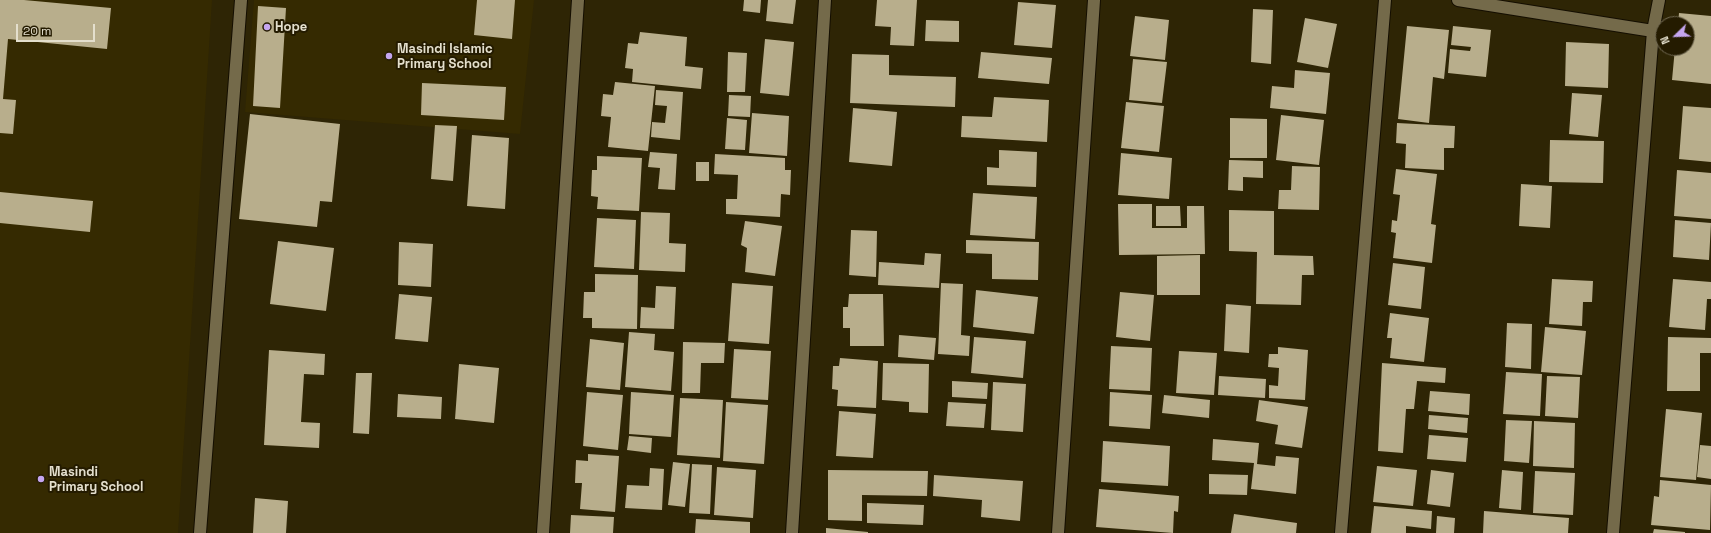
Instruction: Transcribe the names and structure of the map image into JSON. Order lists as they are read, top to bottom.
{
  "places": ["Hope", "Masindi Islamic Primary School", "Masindi Primary School"],
  "scale_bar": "20 m",
  "north": "bottom left"
}
